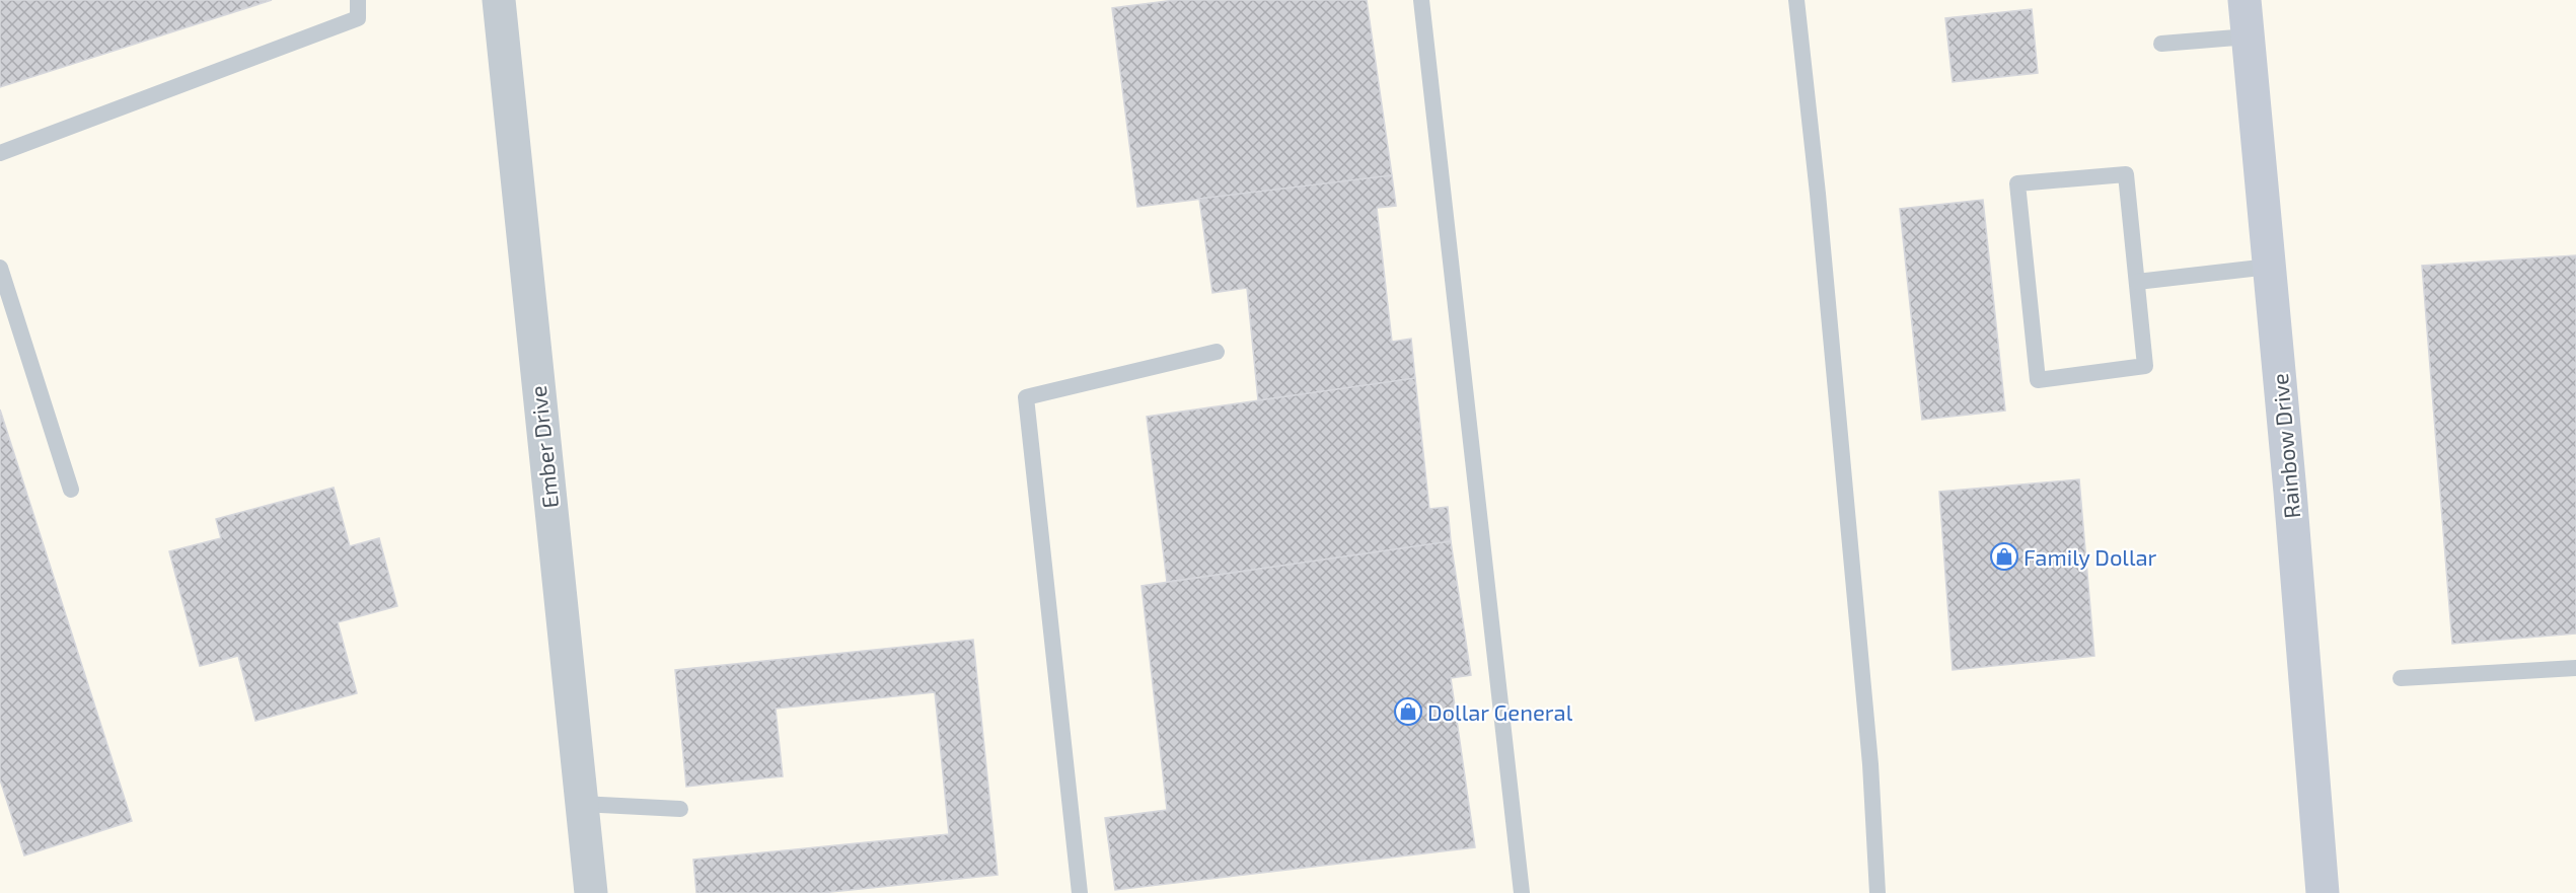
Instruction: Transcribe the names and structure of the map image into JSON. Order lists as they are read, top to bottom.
{
  "streets": {
    "street": ["Rainbow Drive", "Ember Drive"]
  },
  "places": {
    "shop": ["Family Dollar", "Dollar General"]
  }
}
